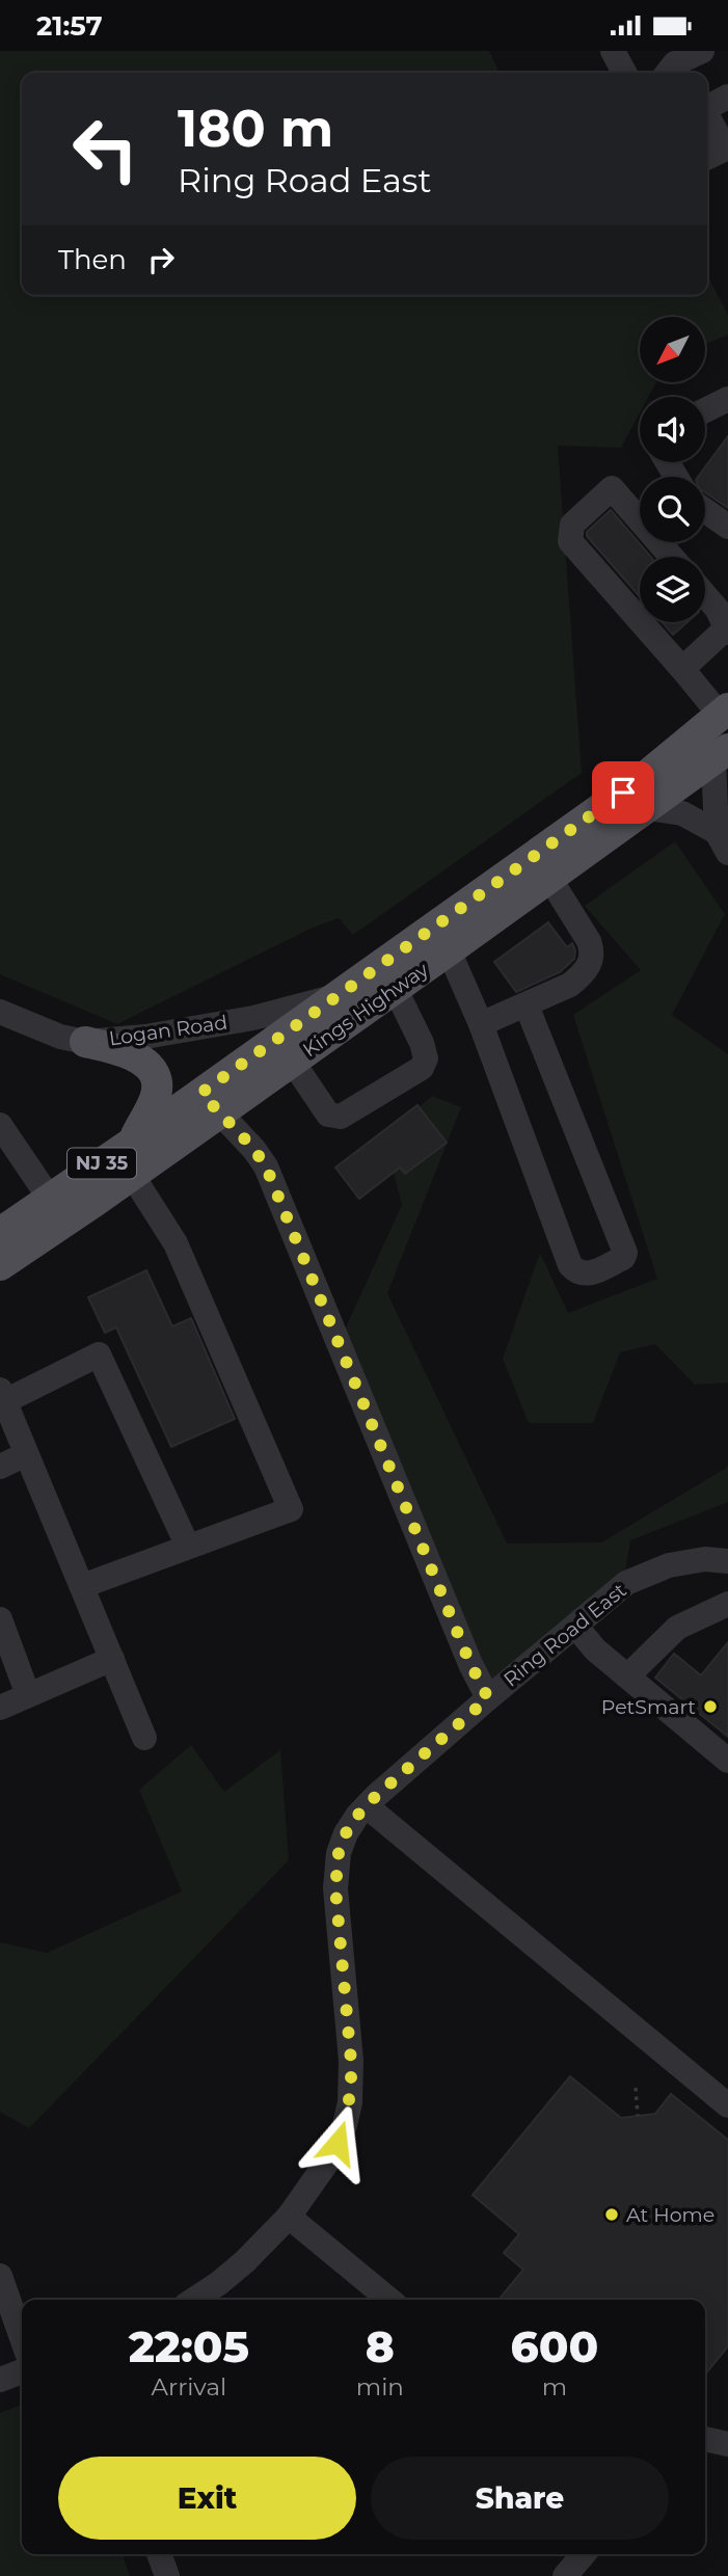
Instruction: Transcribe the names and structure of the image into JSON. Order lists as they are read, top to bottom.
{
  "streets": {
    "main road": ["Kings Highway", "NJ 35"],
    "street": ["Logan Road", "Ring Road East"]
  },
  "crossings": [
    ["Kings Highway", "Logan Road"],
    ["Kings Highway", "Ring Road East"]
  ],
  "places": ["PetSmart", "At Home"],
  "north": "bottom left",
  "page": {
    "status": "21:57",
    "turn": ["180 m", "Ring Road East"],
    "then": "Then",
    "eta": [
      "22:05",
      "Arrival",
      "8",
      "min",
      "600",
      "m"
    ],
    "buttons": ["Exit", "Share"]
  }
}
